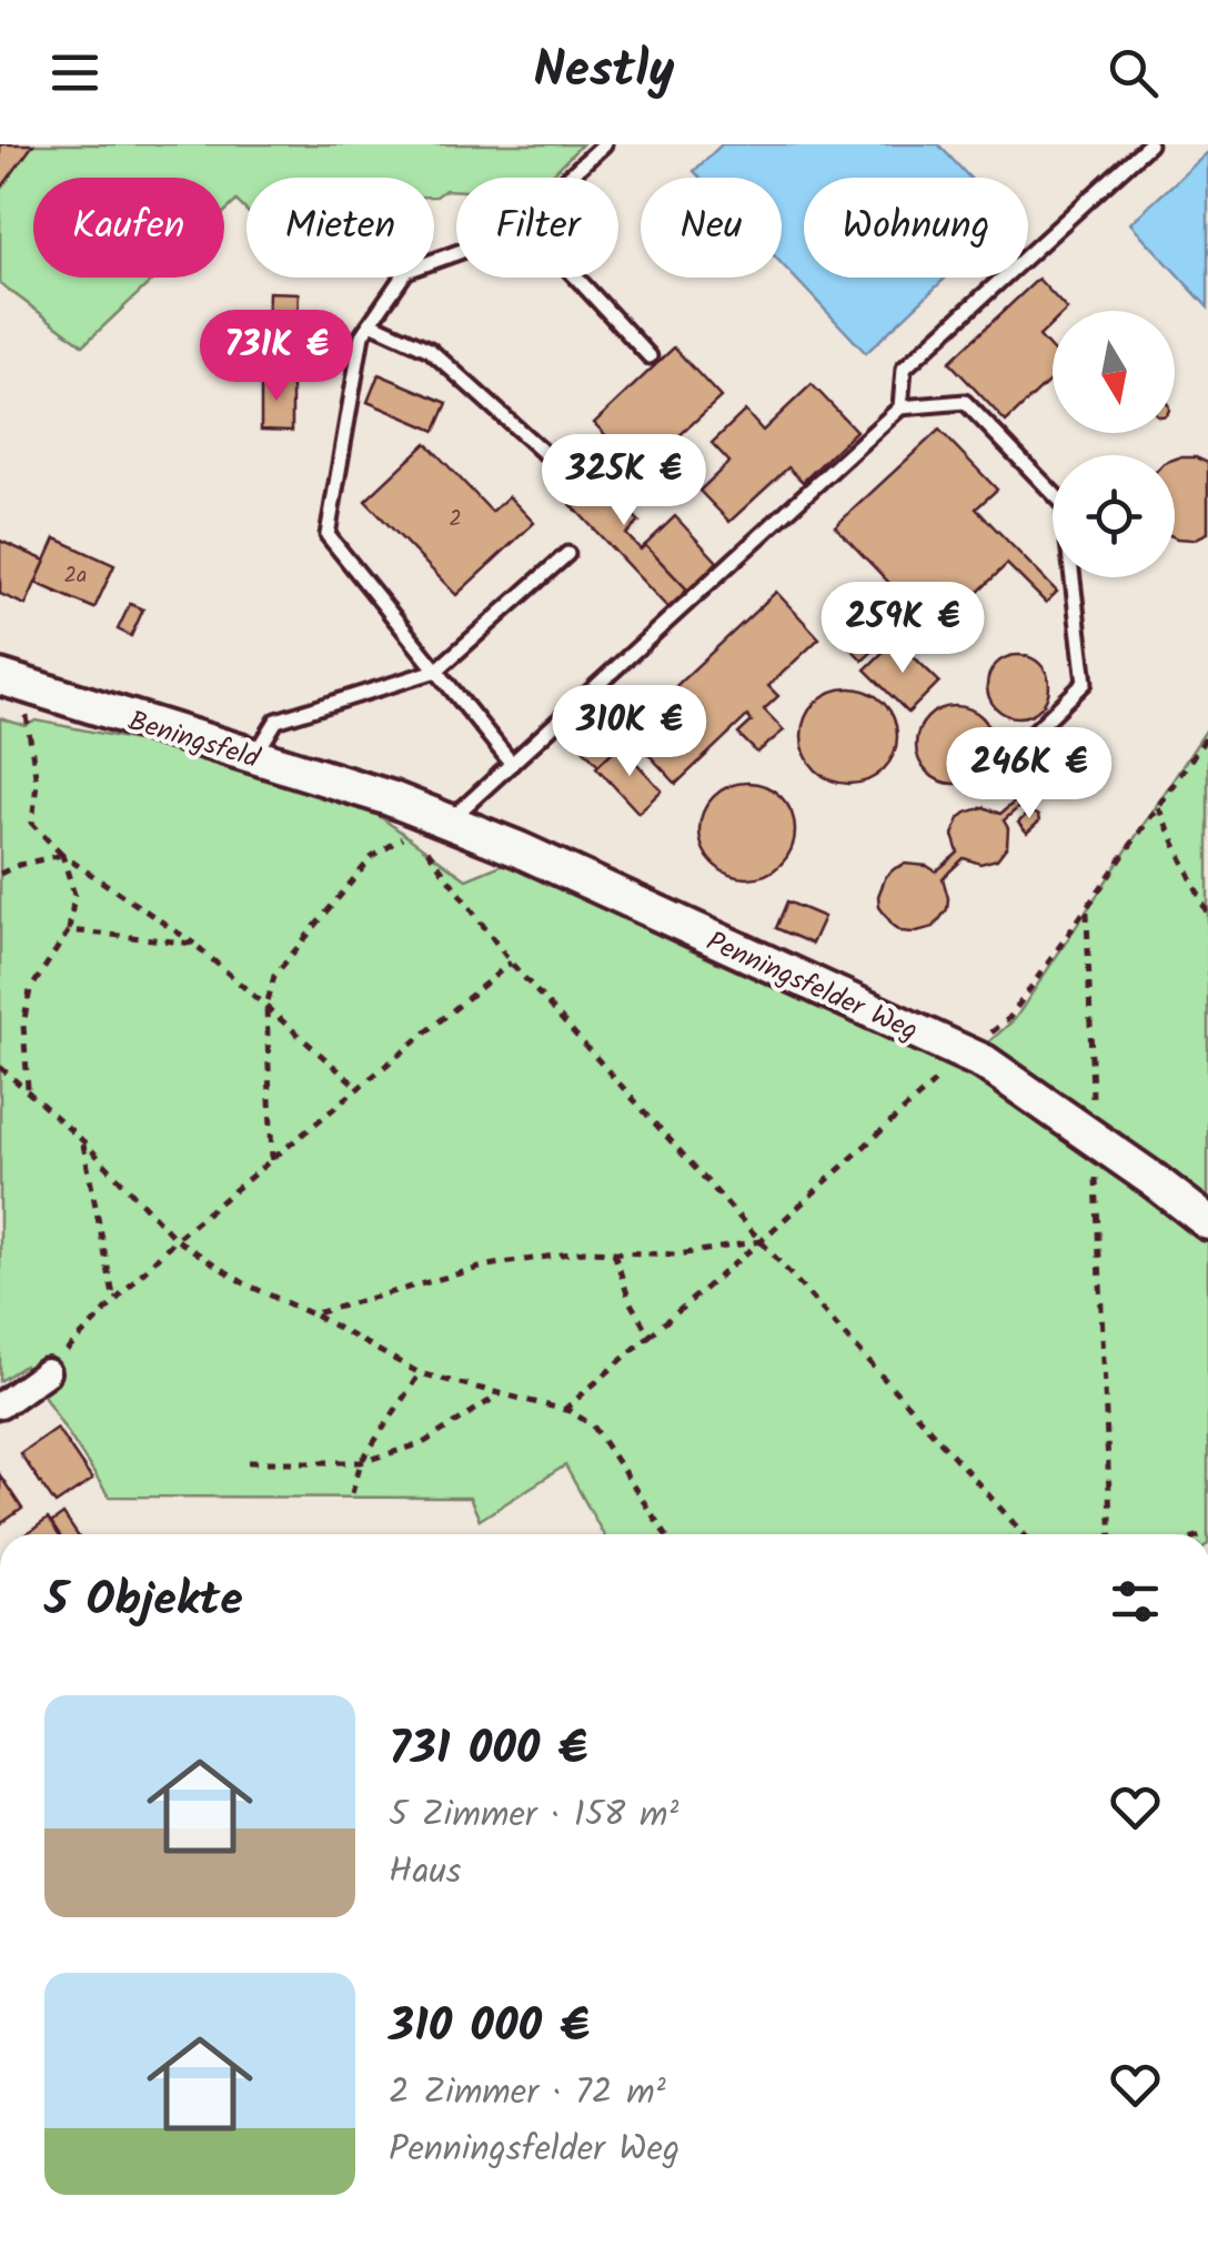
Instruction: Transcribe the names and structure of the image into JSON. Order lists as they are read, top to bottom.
{
  "streets": {
    "street": ["Beningsfeld", "Penningsfelder Weg"]
  },
  "crossings": [
    ["Beningsfeld", "Penningsfelder Weg"]
  ],
  "house_numbers": ["2", "2a"],
  "north": "bottom",
  "page": {
    "header": "Nestly",
    "chip": [
      "Kaufen",
      "Mieten",
      "Filter",
      "Neu",
      "Wohnung"
    ],
    "price": [
      "731K €",
      "325K €",
      "259K €",
      "310K €",
      "246K €"
    ],
    "heading": "5 Objekte",
    "list": [
      {
        "name": "731 000 €",
        "note": "5 Zimmer · 158 m² · Haus"
      },
      {
        "name": "310 000 €",
        "note": "2 Zimmer · 72 m² · Penningsfelder Weg"
      }
    ]
  }
}
